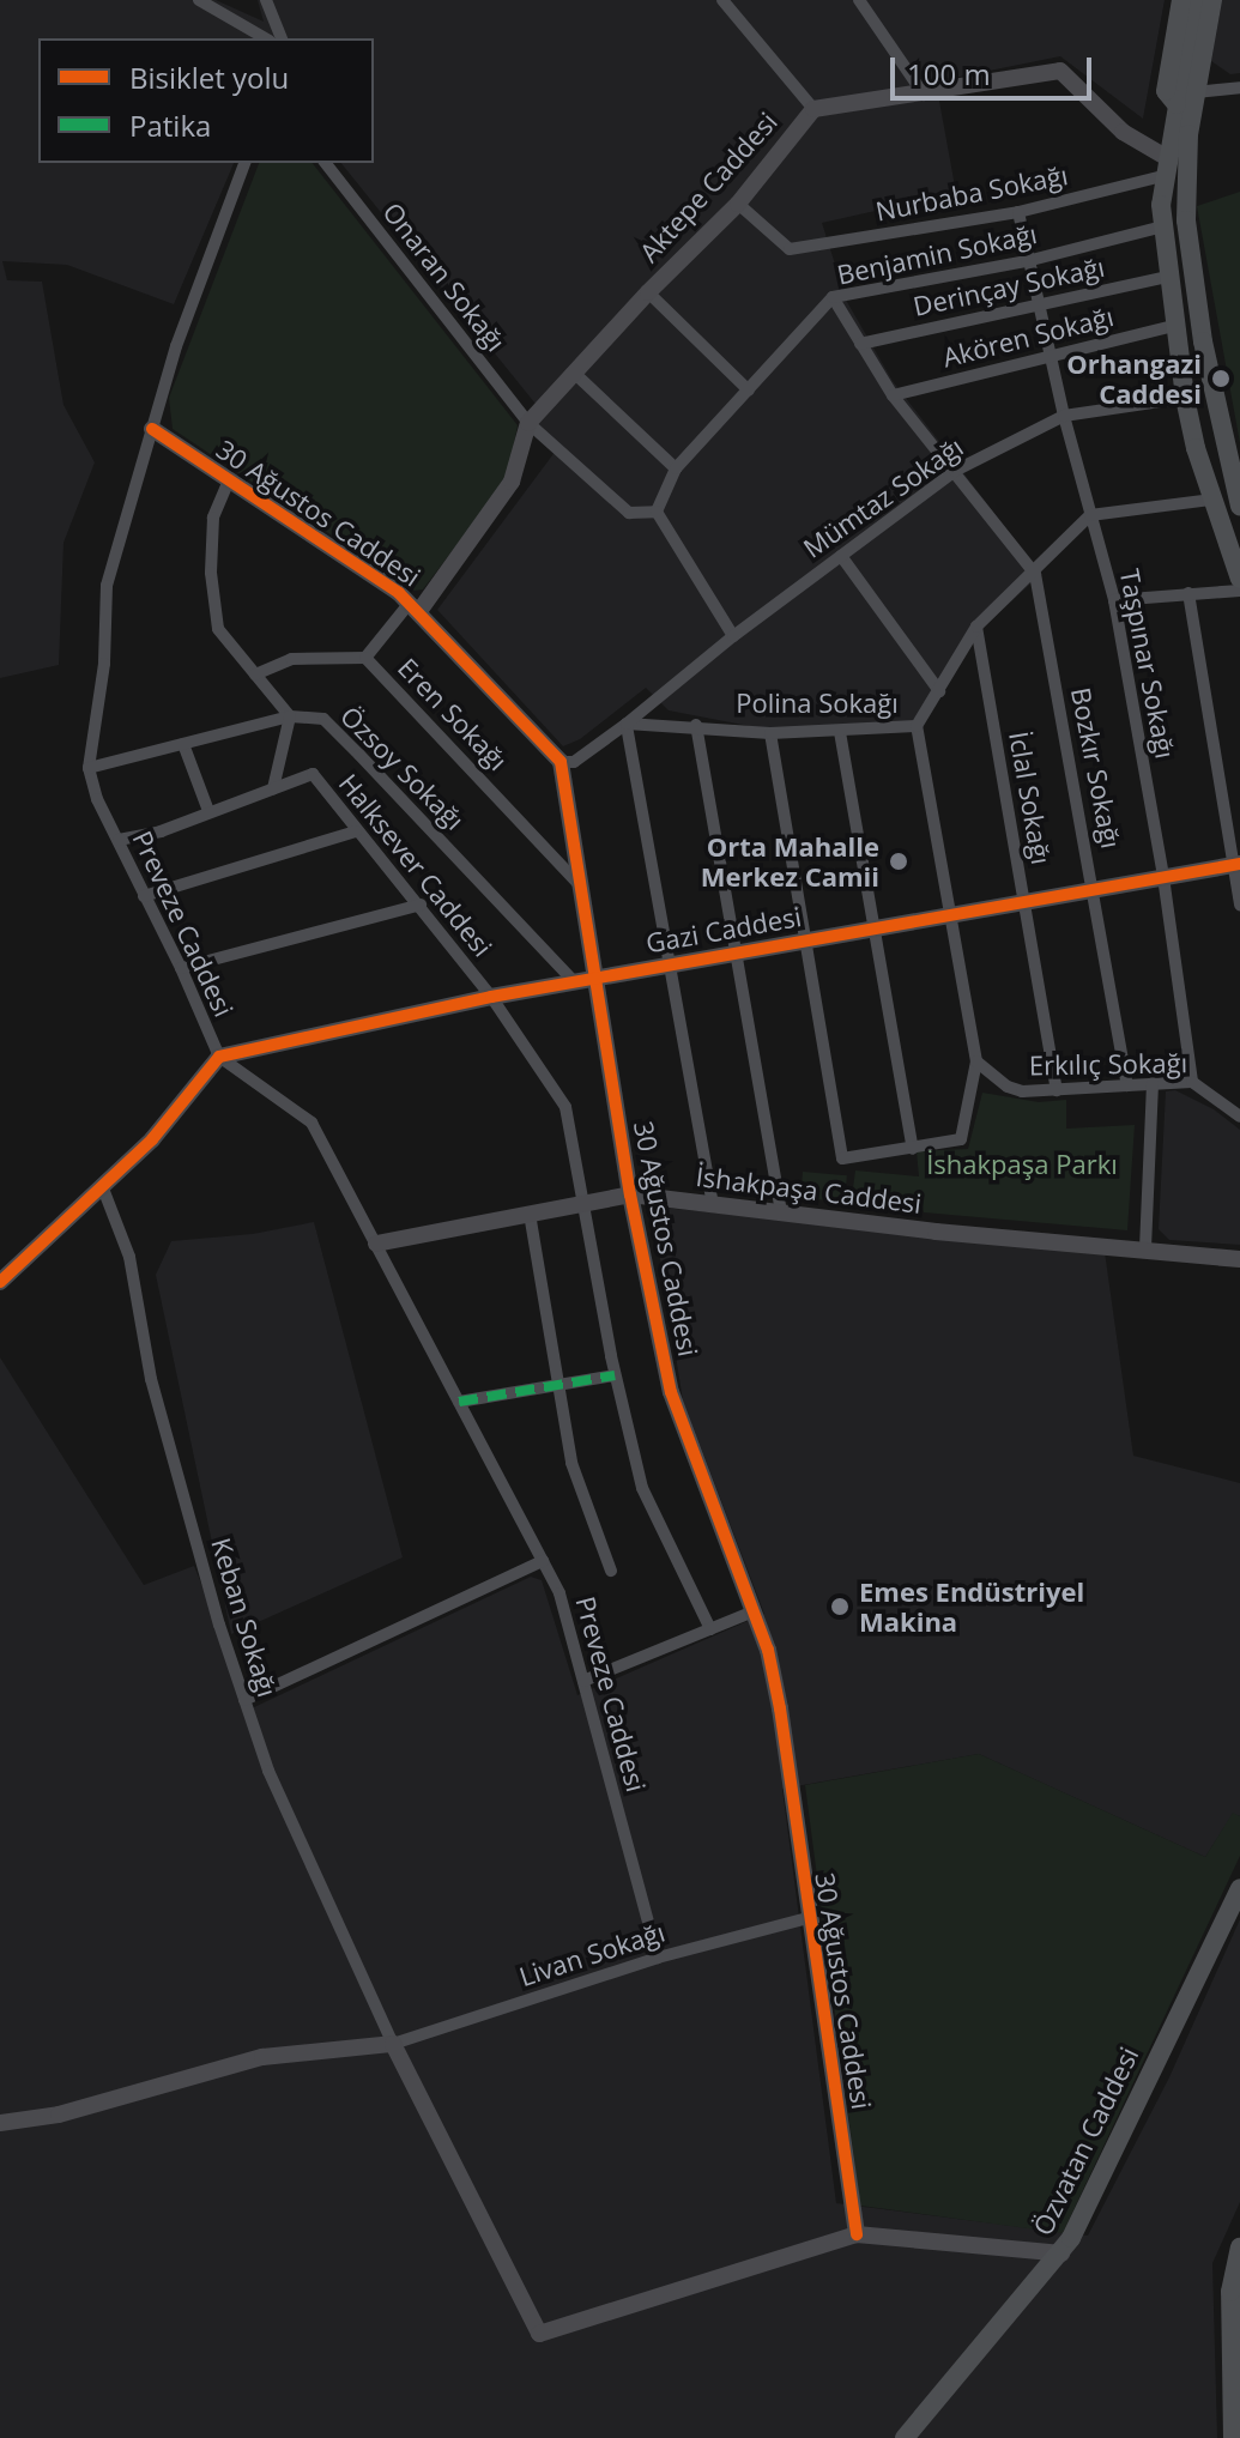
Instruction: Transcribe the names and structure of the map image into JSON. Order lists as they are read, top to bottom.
{
  "streets": {
    "main road": ["Özvatan Caddesi"],
    "street": [
      "Aktepe Caddesi",
      "Nurbaba Sokağı",
      "Benjamin Sokağı",
      "Onaran Sokağı",
      "Derinçay Sokağı",
      "Akören Sokağı",
      "Mümtaz Sokağı",
      "30 Ağustos Caddesi",
      "Taşpınar Sokağı",
      "Polina Sokağı",
      "Eren Sokağı",
      "Özsoy Sokağı",
      "Bozkır Sokağı",
      "İclal Sokağı",
      "Halksever Caddesi",
      "Preveze Caddesi",
      "Gazi Caddesi",
      "Erkılıç Sokağı",
      "İshakpaşa Caddesi",
      "Keban Sokağı",
      "Livan Sokağı"
    ]
  },
  "crossings": [
    ["Aktepe Caddesi", "Nurbaba Sokağı"],
    ["Aktepe Caddesi", "Onaran Sokağı"],
    ["Aktepe Caddesi", "30 Ağustos Caddesi"],
    ["Nurbaba Sokağı", "Taşpınar Sokağı"],
    ["Benjamin Sokağı", "Onaran Sokağı"],
    ["Benjamin Sokağı", "Taşpınar Sokağı"],
    ["Derinçay Sokağı", "Taşpınar Sokağı"],
    ["Akören Sokağı", "Taşpınar Sokağı"],
    ["Mümtaz Sokağı", "Taşpınar Sokağı"],
    ["Mümtaz Sokağı", "Polina Sokağı"],
    ["30 Ağustos Caddesi", "Eren Sokağı"],
    ["30 Ağustos Caddesi", "Preveze Caddesi"],
    ["30 Ağustos Caddesi", "Gazi Caddesi"],
    ["30 Ağustos Caddesi", "İshakpaşa Caddesi"],
    ["30 Ağustos Caddesi", "Livan Sokağı"],
    ["Taşpınar Sokağı", "Polina Sokağı"],
    ["Taşpınar Sokağı", "Gazi Caddesi"],
    ["Taşpınar Sokağı", "Erkılıç Sokağı"],
    ["Polina Sokağı", "Bozkır Sokağı"],
    ["Polina Sokağı", "İclal Sokağı"],
    ["Özsoy Sokağı", "Gazi Caddesi"],
    ["Bozkır Sokağı", "Gazi Caddesi"],
    ["Bozkır Sokağı", "Erkılıç Sokağı"],
    ["İclal Sokağı", "Gazi Caddesi"],
    ["İclal Sokağı", "Erkılıç Sokağı"],
    ["Halksever Caddesi", "Preveze Caddesi"],
    ["Halksever Caddesi", "Gazi Caddesi"],
    ["Halksever Caddesi", "İshakpaşa Caddesi"],
    ["Preveze Caddesi", "Gazi Caddesi"],
    ["Preveze Caddesi", "İshakpaşa Caddesi"],
    ["Preveze Caddesi", "Livan Sokağı"],
    ["Keban Sokağı", "Livan Sokağı"]
  ],
  "parks": ["İshakpaşa Parkı"],
  "places": ["Orhangazi Caddesi", "Orta Mahalle Merkez Camii", "Emes Endüstriyel Makina"],
  "legend": ["Bisiklet yolu", "Patika"],
  "scale_bar": "100 m"
}
